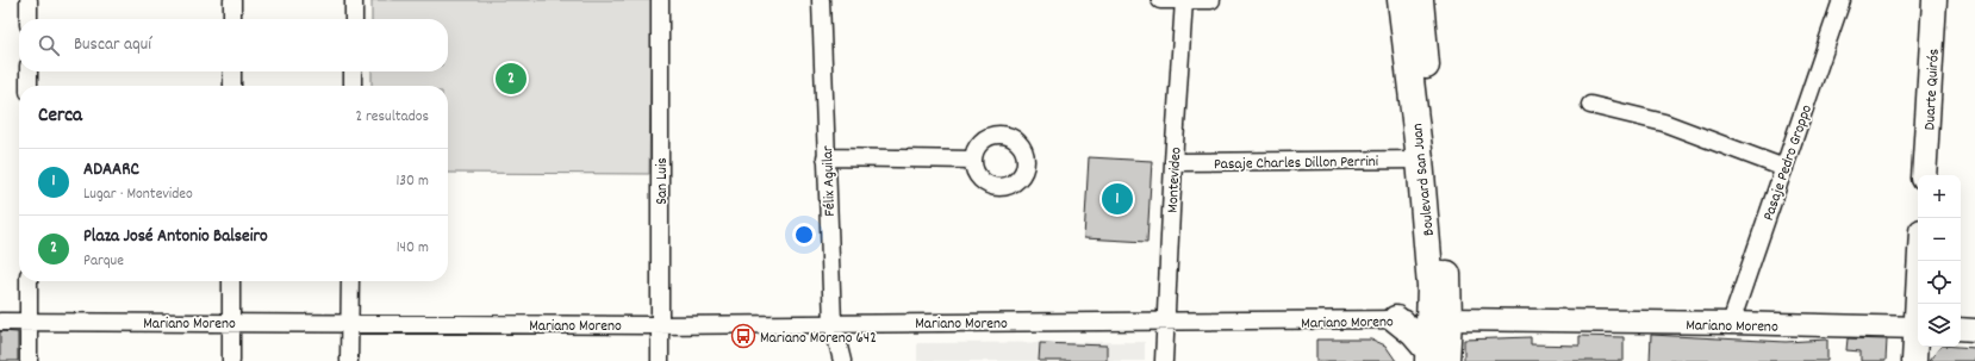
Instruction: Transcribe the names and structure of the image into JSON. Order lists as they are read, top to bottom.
{
  "streets": {
    "main road": ["Duarte Quirós", "Boulevard San Juan"],
    "street": [
      "Pasaje Charles Dillon Perrini",
      "Pasaje Pedro Groppo",
      "Montevideo",
      "San Luis",
      "Félix Aguilar",
      "Mariano Moreno"
    ]
  },
  "crossings": [
    ["Pasaje Charles Dillon Perrini", "Montevideo"],
    ["Pasaje Charles Dillon Perrini", "Boulevard San Juan"],
    ["Pasaje Pedro Groppo", "Mariano Moreno"],
    ["Montevideo", "Mariano Moreno"],
    ["Boulevard San Juan", "Mariano Moreno"],
    ["San Luis", "Mariano Moreno"],
    ["Félix Aguilar", "Mariano Moreno"]
  ],
  "places": {
    "bus stop": ["Mariano Moreno 642"]
  },
  "page": {
    "search": "Buscar aquí",
    "pins": ["2", "1"],
    "heading": ["Cerca", "2 resultados"],
    "list": [
      {
        "mark": "1",
        "name": "ADAARC",
        "note": "Lugar · Montevideo",
        "value": "130 m"
      },
      {
        "mark": "2",
        "name": "Plaza José Antonio Balseiro",
        "note": "Parque",
        "value": "140 m"
      }
    ],
    "map_buttons": ["+", "−"]
  }
}
